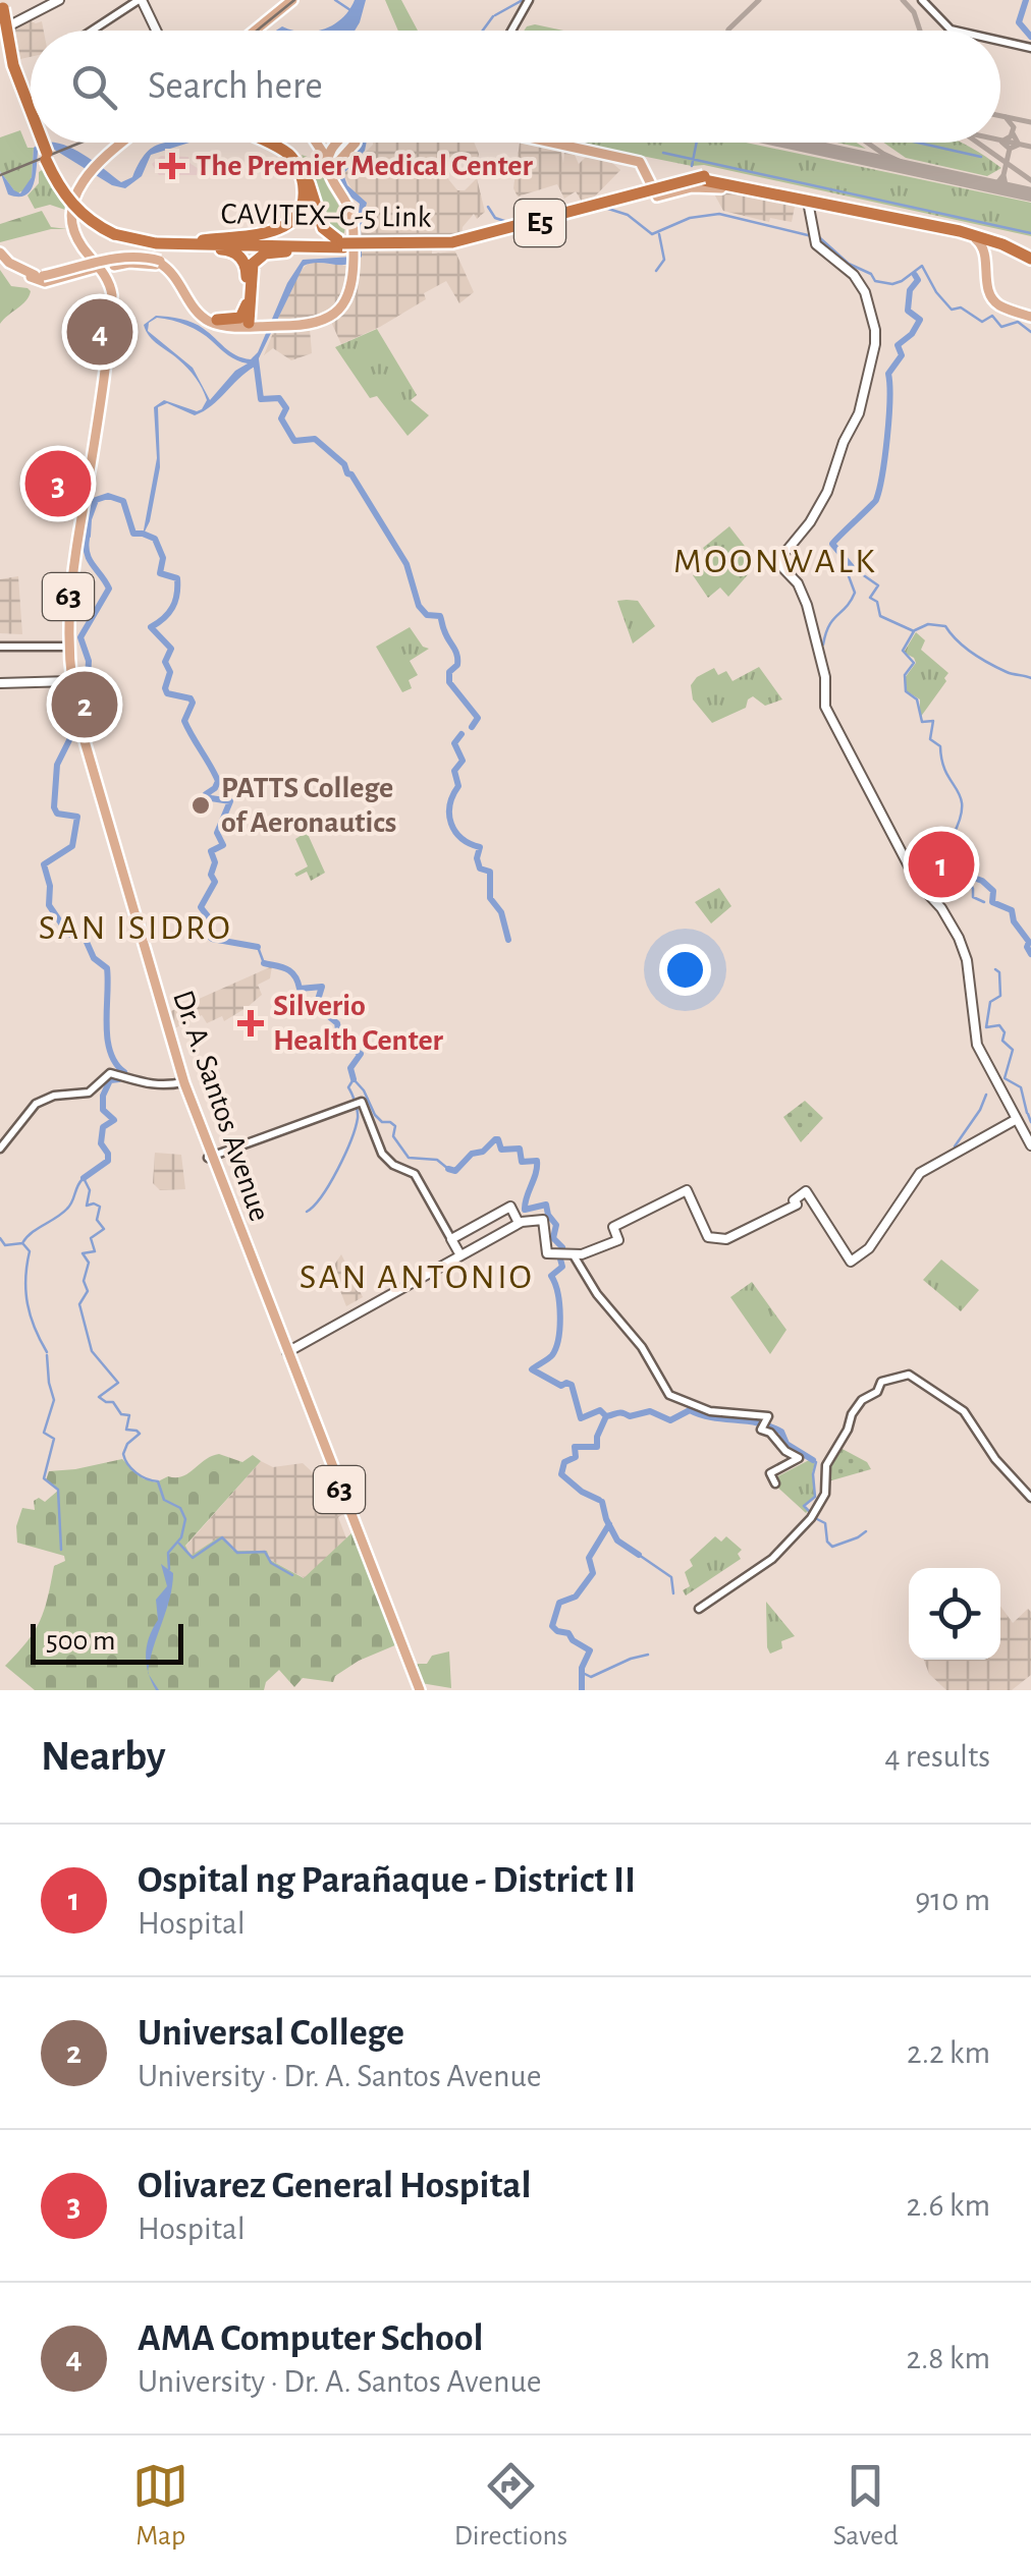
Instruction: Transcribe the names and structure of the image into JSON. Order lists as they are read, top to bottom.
{
  "streets": {
    "highway": ["CAVITEX–C-5 Link", "E5"],
    "main road": ["63", "Dr. A. Santos Avenue"]
  },
  "districts": ["MOONWALK", "SAN ISIDRO", "SAN ANTONIO"],
  "places": {
    "health": ["The Premier Medical Center", "Silverio Health Center"],
    "other": ["PATTS College of Aeronautics"]
  },
  "scale_bar": "500 m",
  "page": {
    "search": "Search here",
    "pins": [
      "4",
      "3",
      "2",
      "1"
    ],
    "scale": "500 m",
    "heading": ["Nearby", "4 results"],
    "list": [
      {
        "mark": "1",
        "name": "Ospital ng Parañaque - District II",
        "note": "Hospital",
        "value": "910 m"
      },
      {
        "mark": "2",
        "name": "Universal College",
        "note": "University · Dr. A. Santos Avenue",
        "value": "2.2 km"
      },
      {
        "mark": "3",
        "name": "Olivarez General Hospital",
        "note": "Hospital",
        "value": "2.6 km"
      },
      {
        "mark": "4",
        "name": "AMA Computer School",
        "note": "University · Dr. A. Santos Avenue",
        "value": "2.8 km"
      }
    ],
    "nav": ["Map", "Directions", "Saved"]
  }
}
